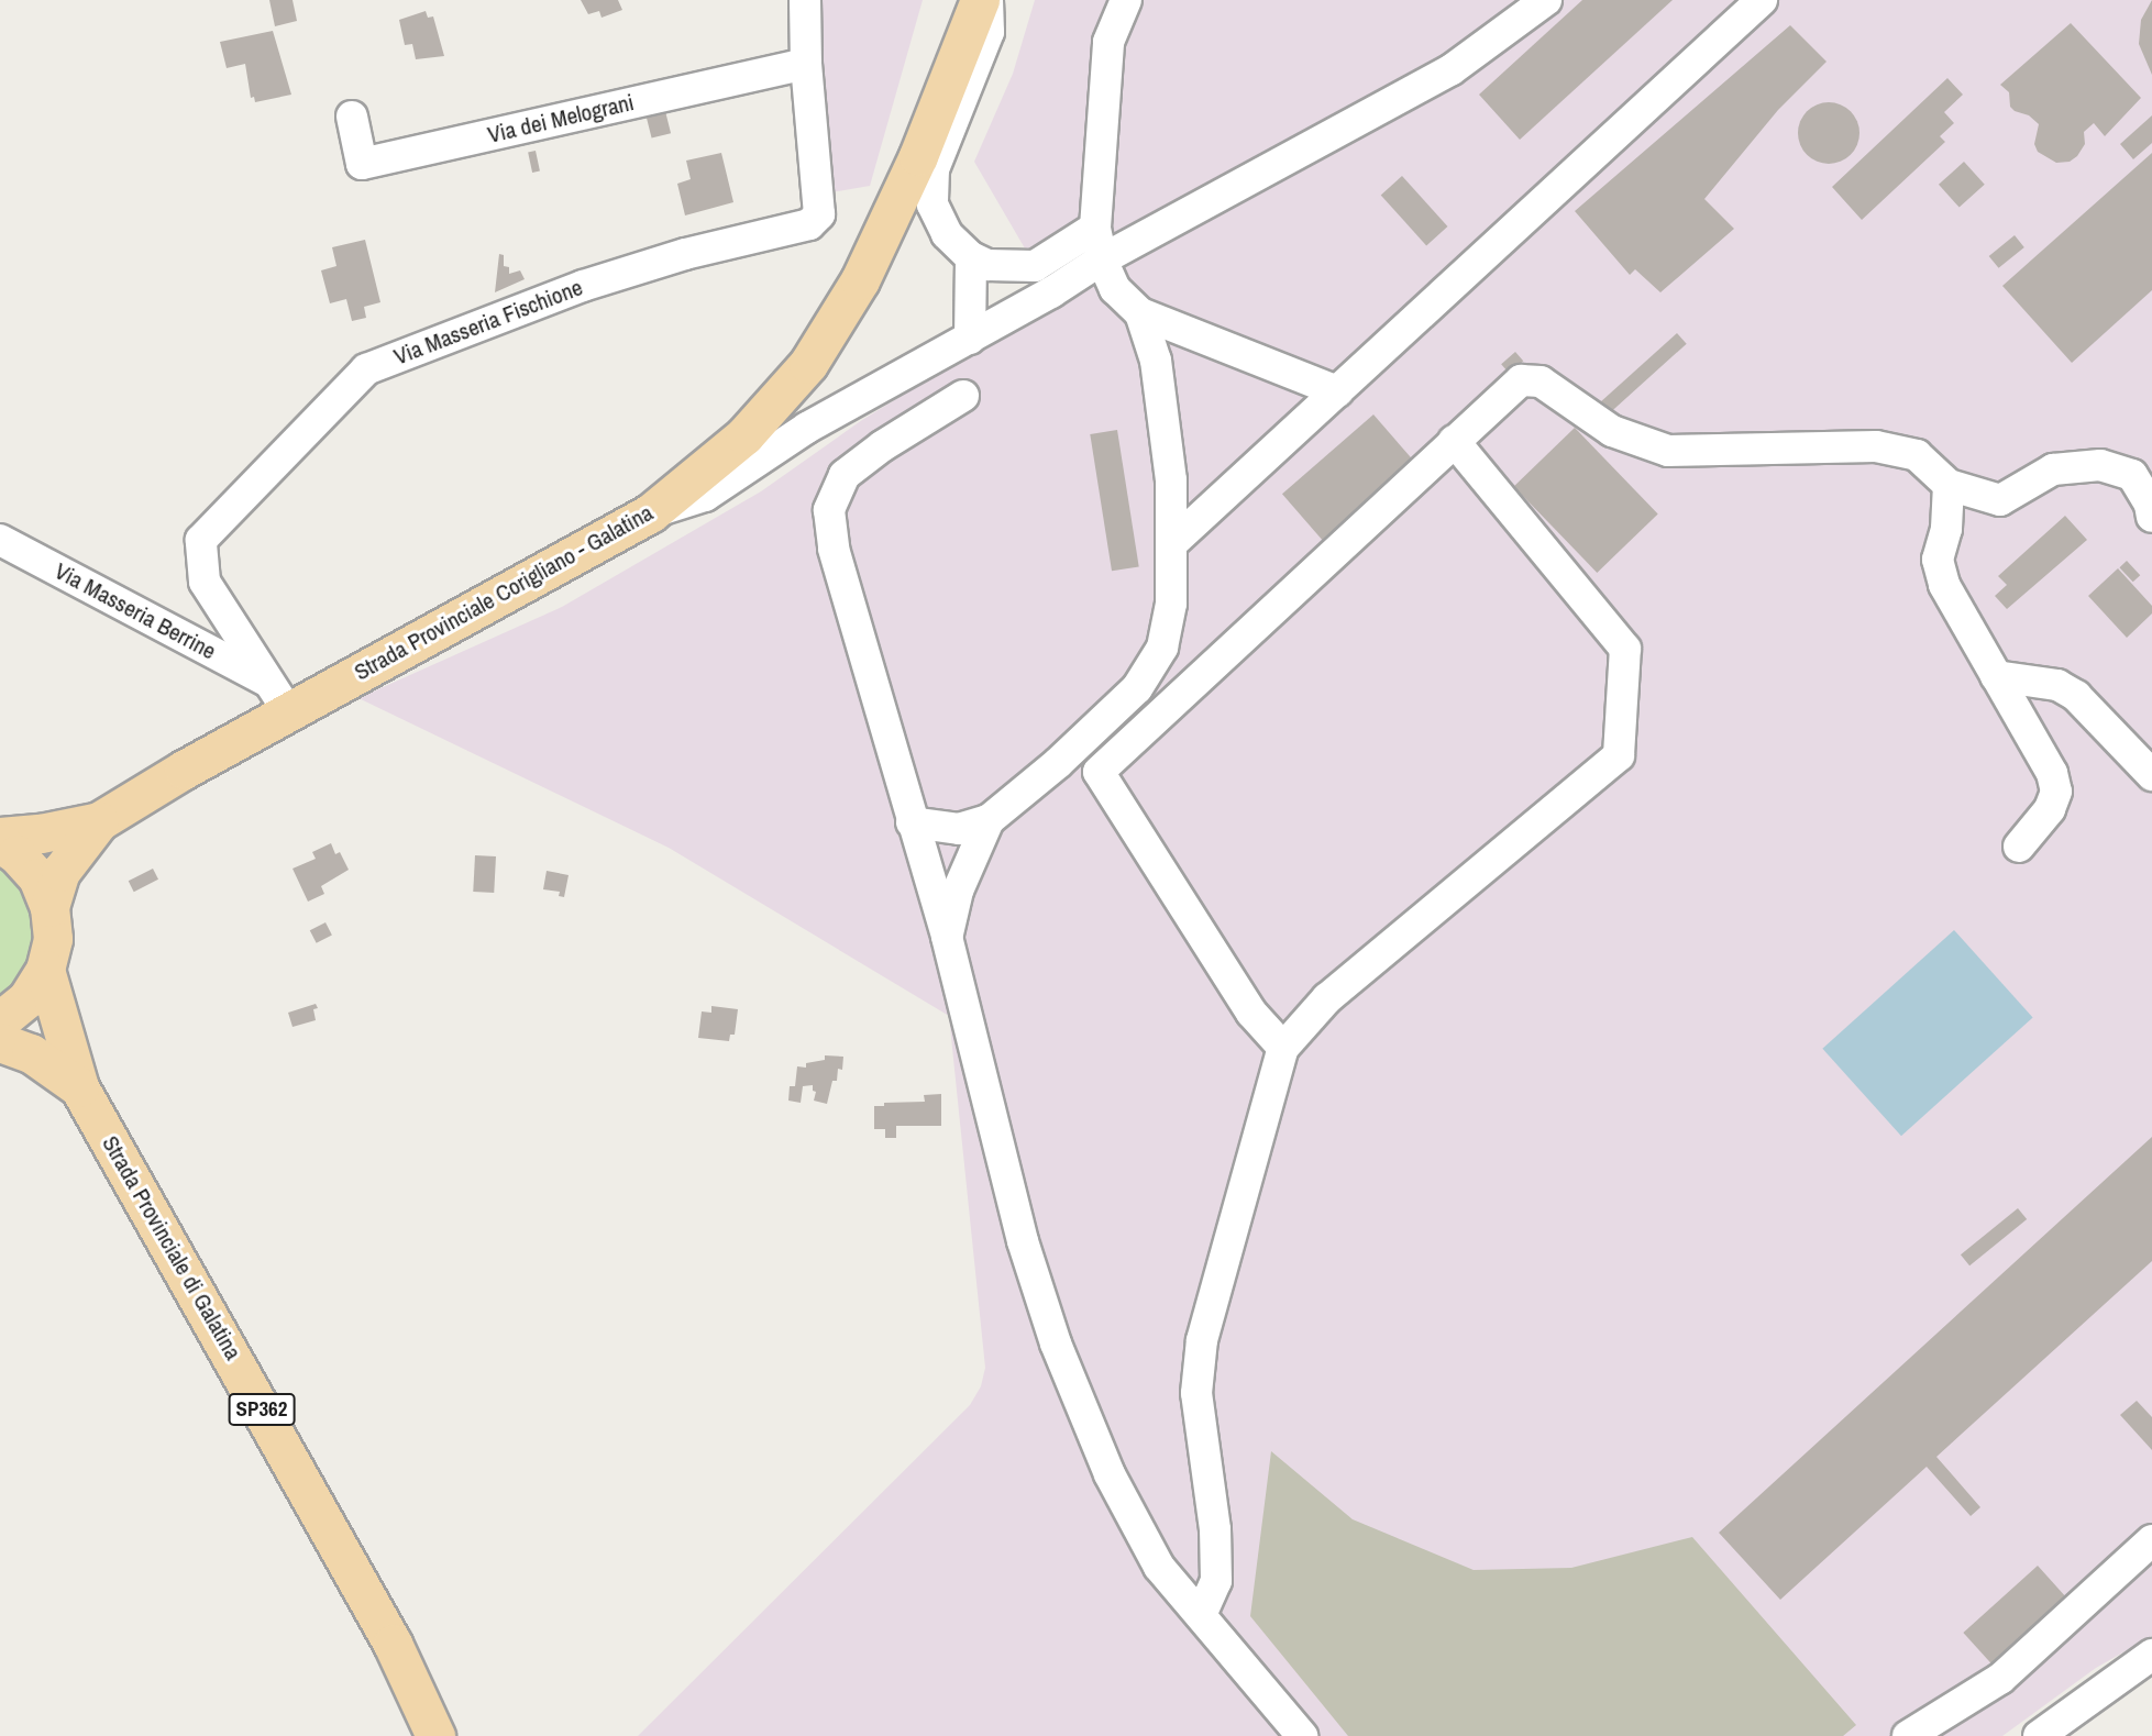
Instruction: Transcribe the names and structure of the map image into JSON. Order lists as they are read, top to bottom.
{
  "streets": {
    "main road": ["Strada Provinciale Corigliano - Galatina", "Strada Provinciale di Galatina", "SP362"],
    "street": ["Via dei Melograni", "Via Masseria Fischione", "Via Masseria Berrine"]
  },
  "crossings": [
    ["Via dei Melograni", "Via Masseria Fischione"],
    ["Via Masseria Fischione", "Strada Provinciale Corigliano - Galatina"],
    ["Via Masseria Fischione", "Via Masseria Berrine"],
    ["Strada Provinciale Corigliano - Galatina", "Via Masseria Berrine"],
    ["Strada Provinciale Corigliano - Galatina", "Strada Provinciale di Galatina"]
  ]
}
